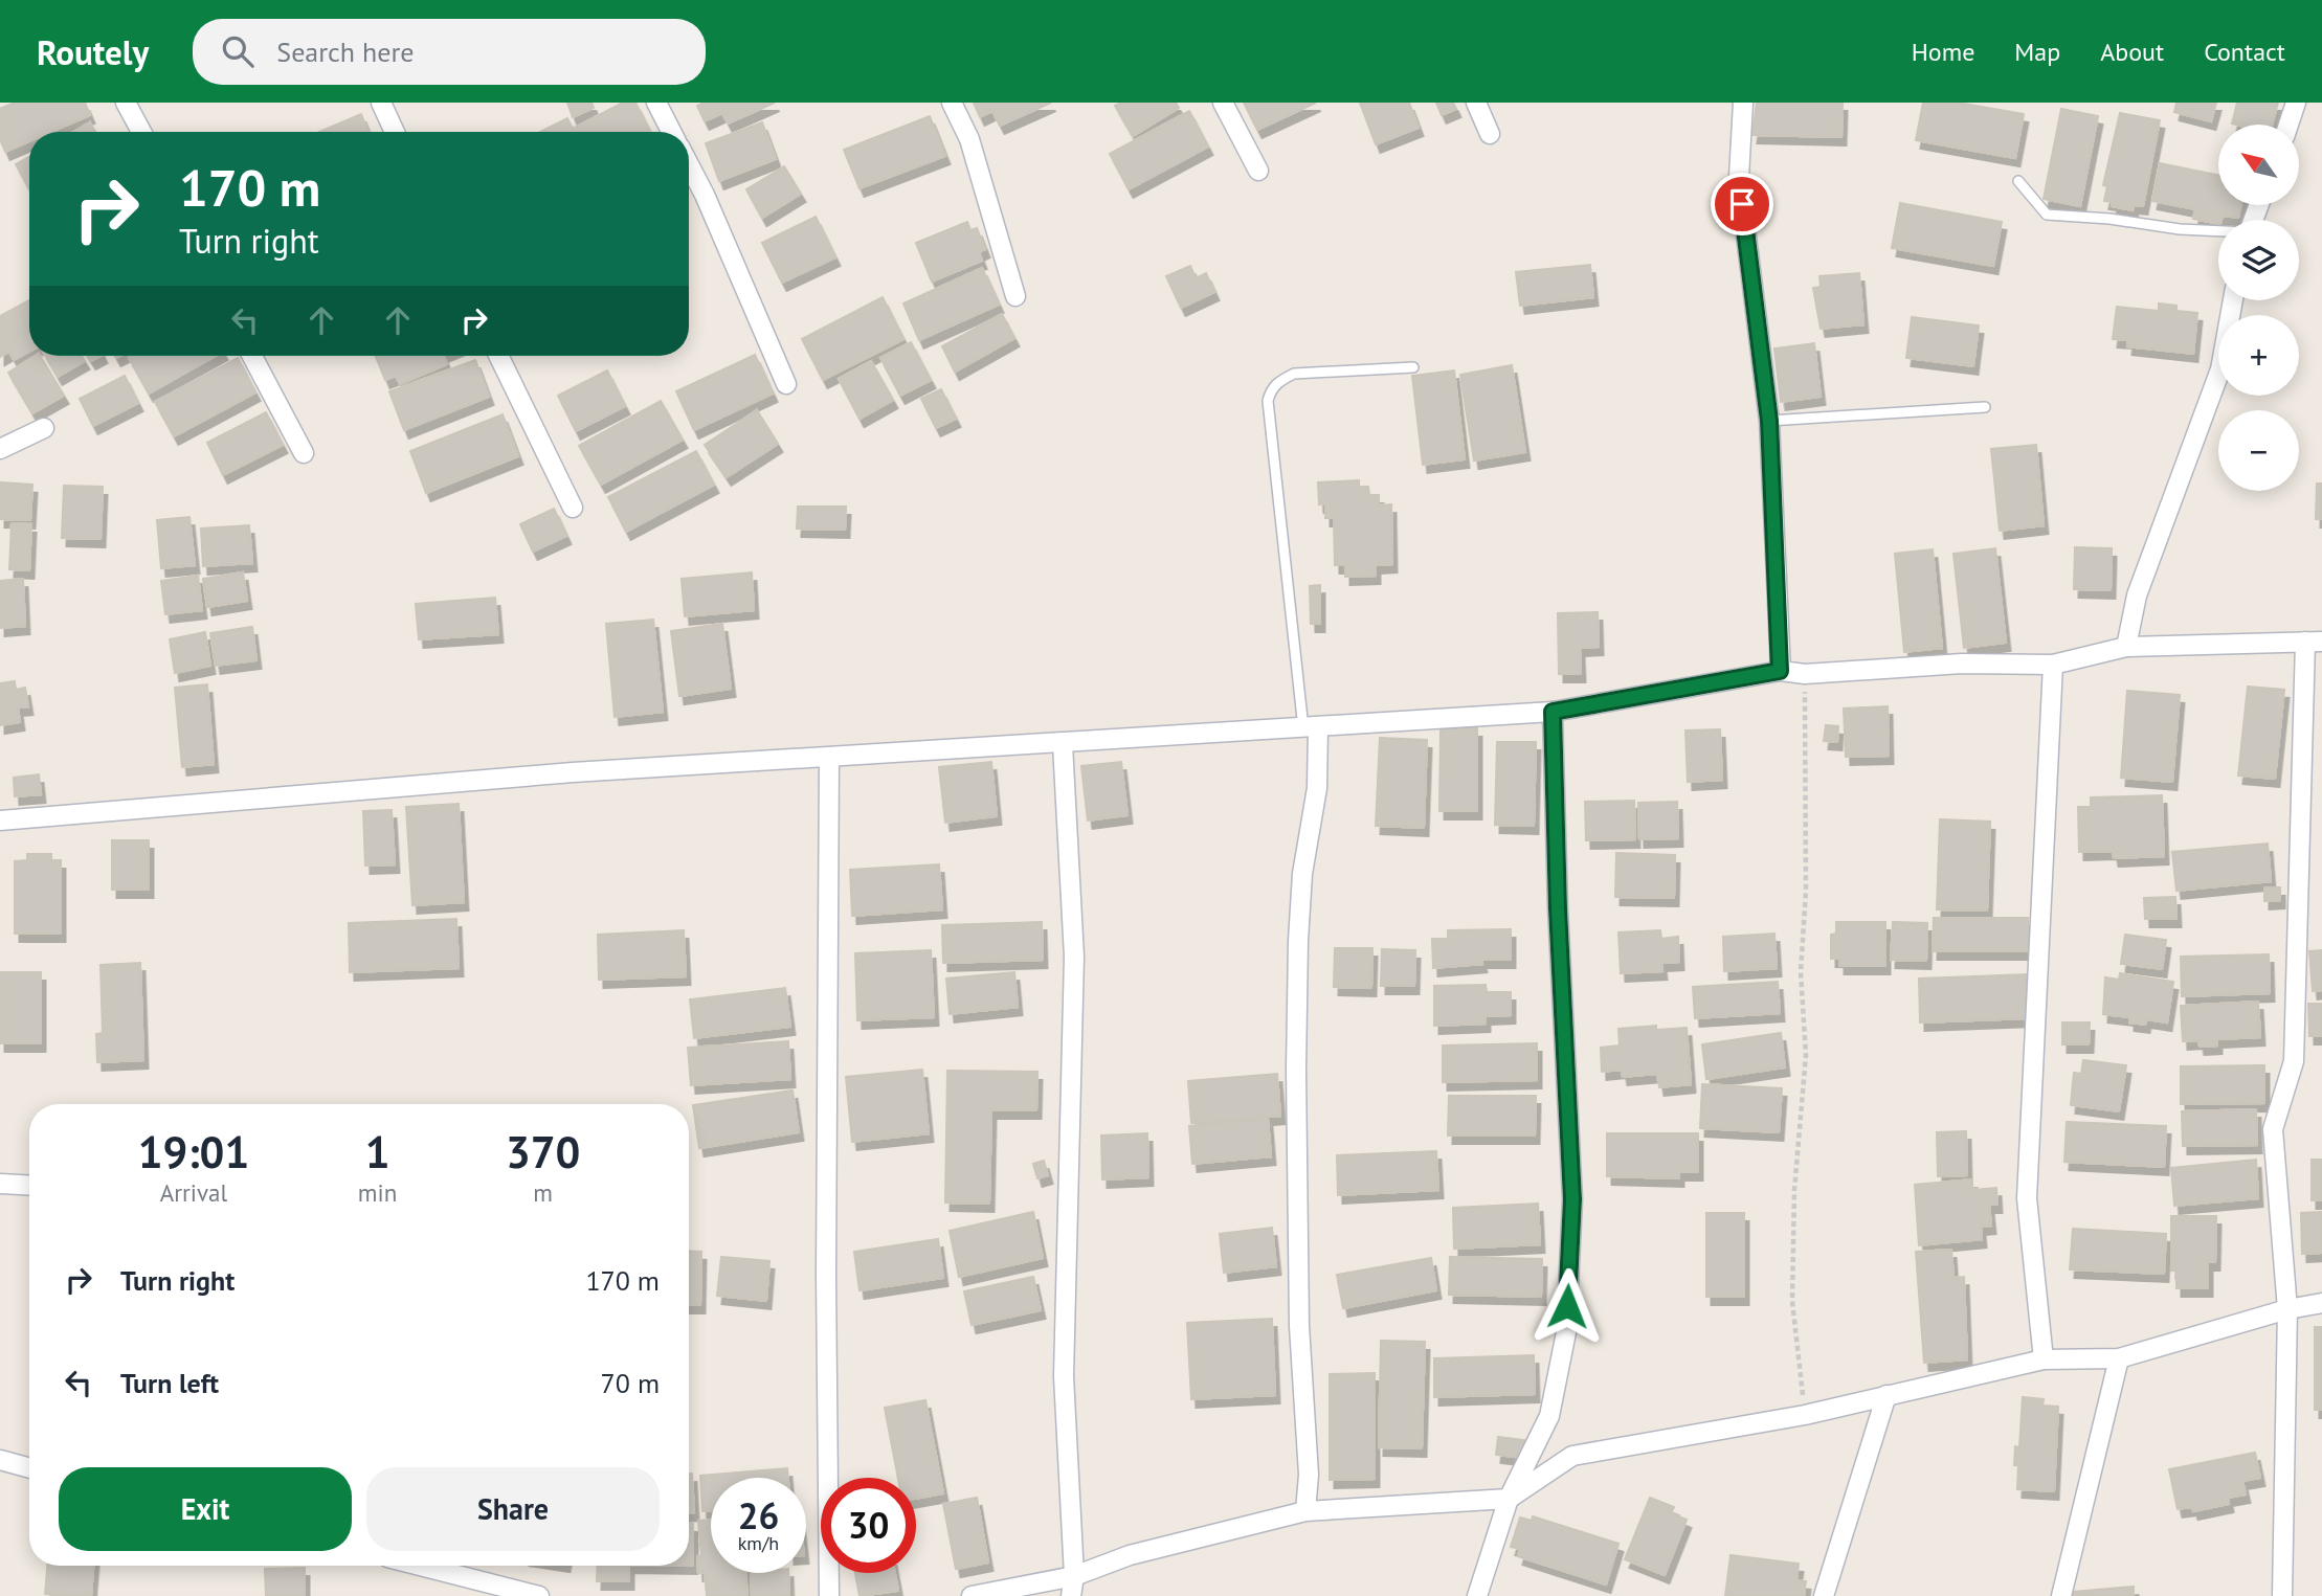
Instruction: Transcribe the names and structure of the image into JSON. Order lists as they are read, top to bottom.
{
  "north": "top left",
  "page": {
    "header": "Routely",
    "search": "Search here",
    "nav": [
      "Home",
      "Map",
      "About",
      "Contact"
    ],
    "map_buttons": ["+", "−"],
    "turn": ["170 m", "Turn right"],
    "eta": [
      "19:01",
      "Arrival",
      "1",
      "min",
      "370",
      "m"
    ],
    "list": [
      {
        "name": "Turn right",
        "value": "170 m"
      },
      {
        "name": "Turn left",
        "value": "70 m"
      }
    ],
    "buttons": ["Exit", "Share"],
    "speed": "26 km/h",
    "limit": "30"
  }
}
